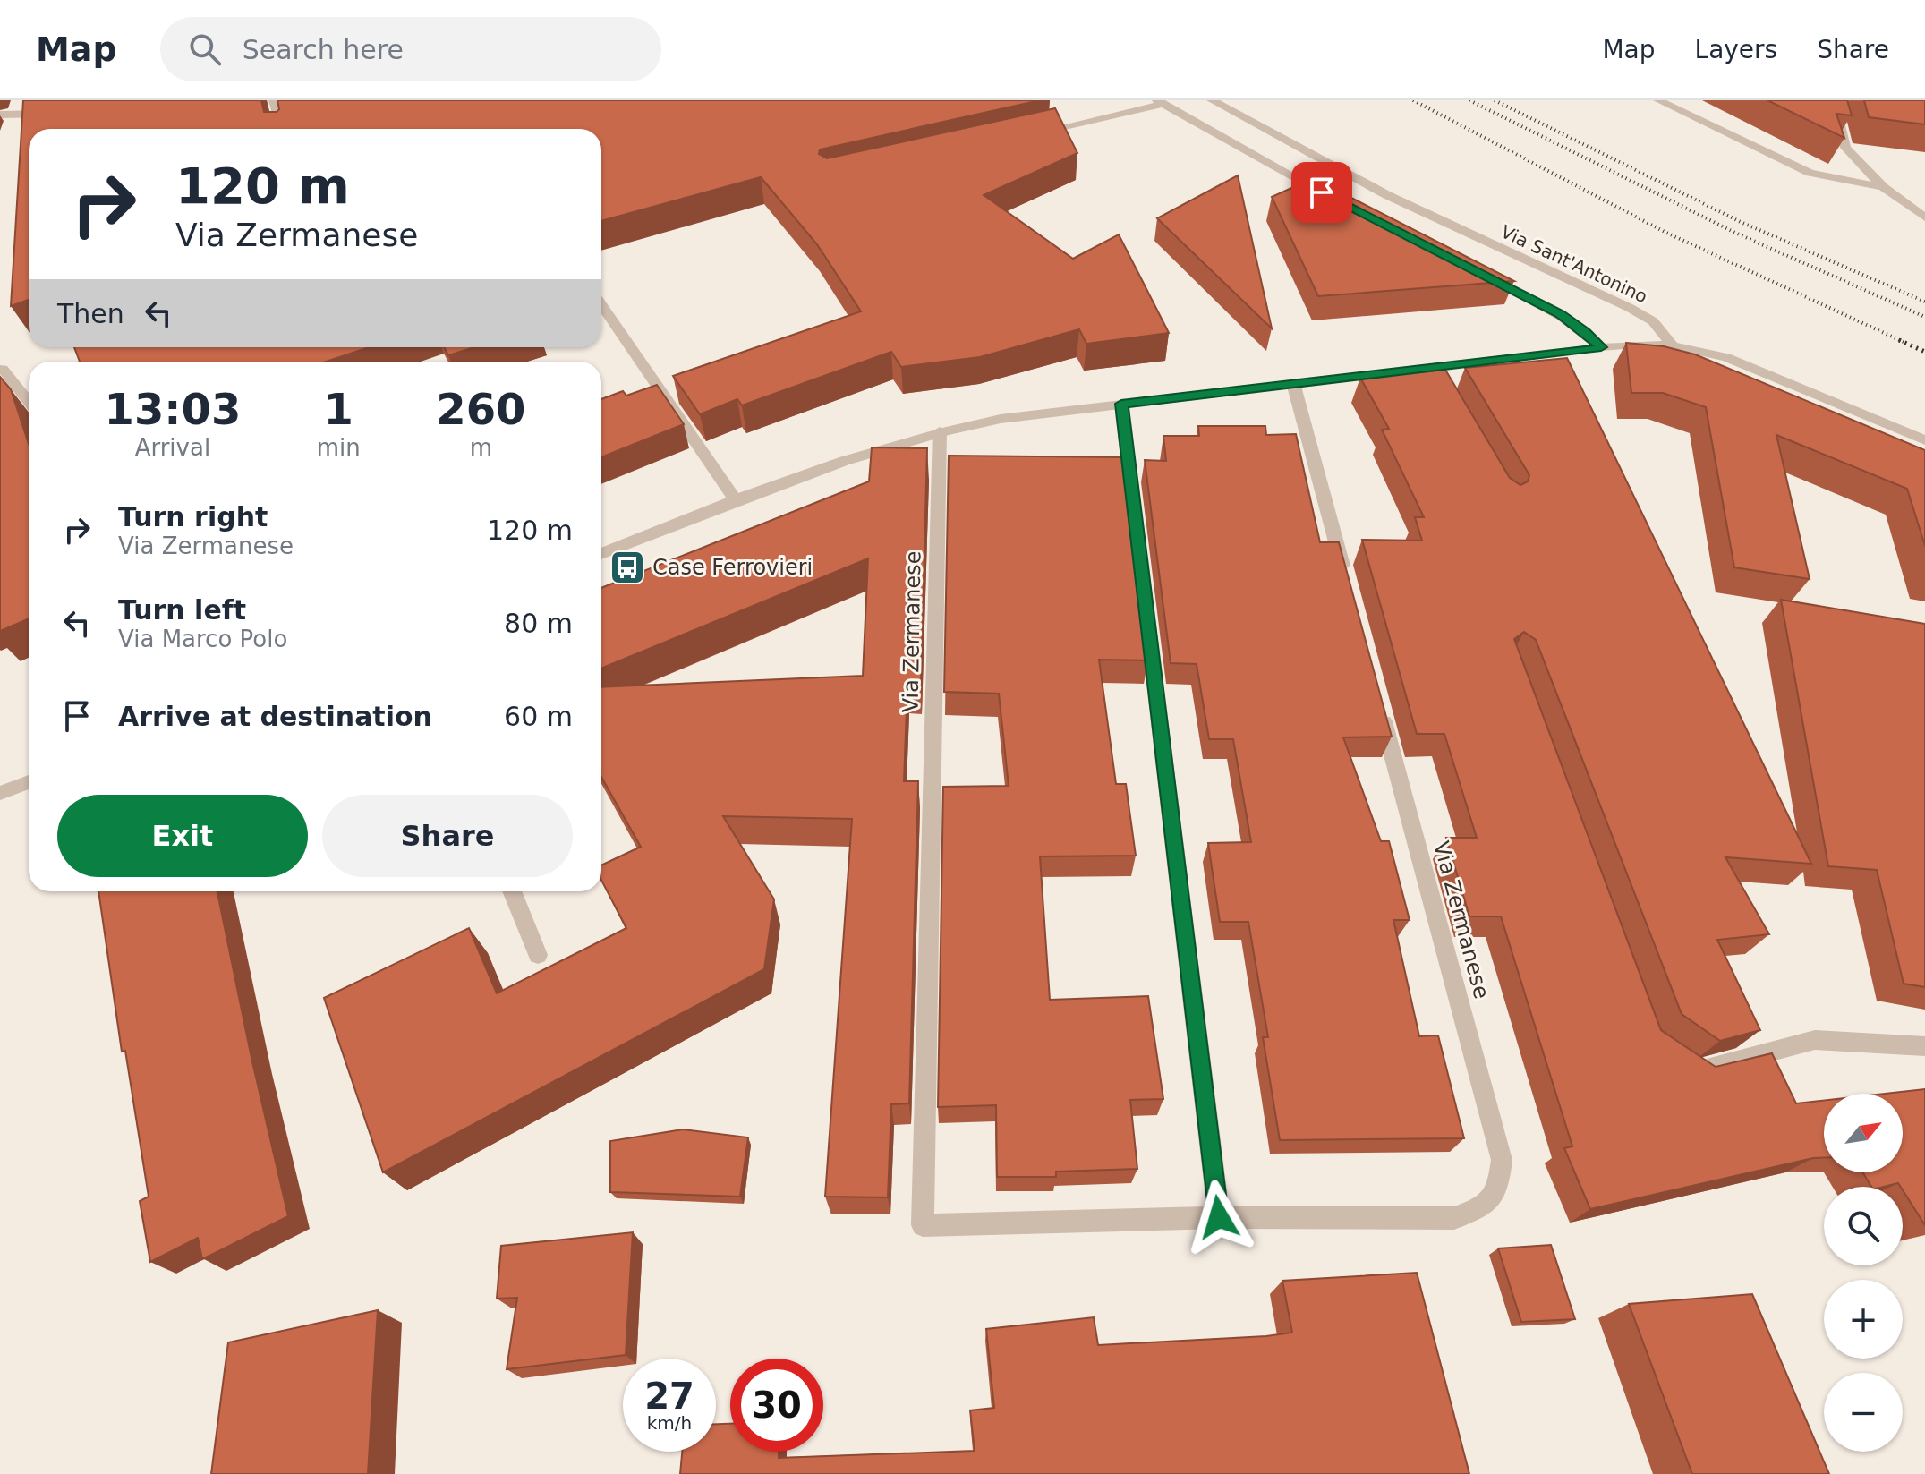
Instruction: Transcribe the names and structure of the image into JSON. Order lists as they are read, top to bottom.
{
  "streets": {
    "street": ["Via Sant'Antonino", "Via Zermanese"]
  },
  "places": {
    "bus stop": ["Case Ferrovieri"]
  },
  "north": "top right",
  "page": {
    "header": "Map",
    "search": "Search here",
    "nav": ["Map", "Layers", "Share"],
    "turn": ["120 m", "Via Zermanese"],
    "then": "Then",
    "eta": [
      "13:03",
      "Arrival",
      "1",
      "min",
      "260",
      "m"
    ],
    "list": [
      {
        "name": "Turn right",
        "note": "Via Zermanese",
        "value": "120 m"
      },
      {
        "name": "Turn left",
        "note": "Via Marco Polo",
        "value": "80 m"
      },
      {
        "name": "Arrive at destination",
        "value": "60 m"
      }
    ],
    "buttons": ["Exit", "Share"],
    "map_buttons": ["+", "−"],
    "speed": "27 km/h",
    "limit": "30"
  }
}
